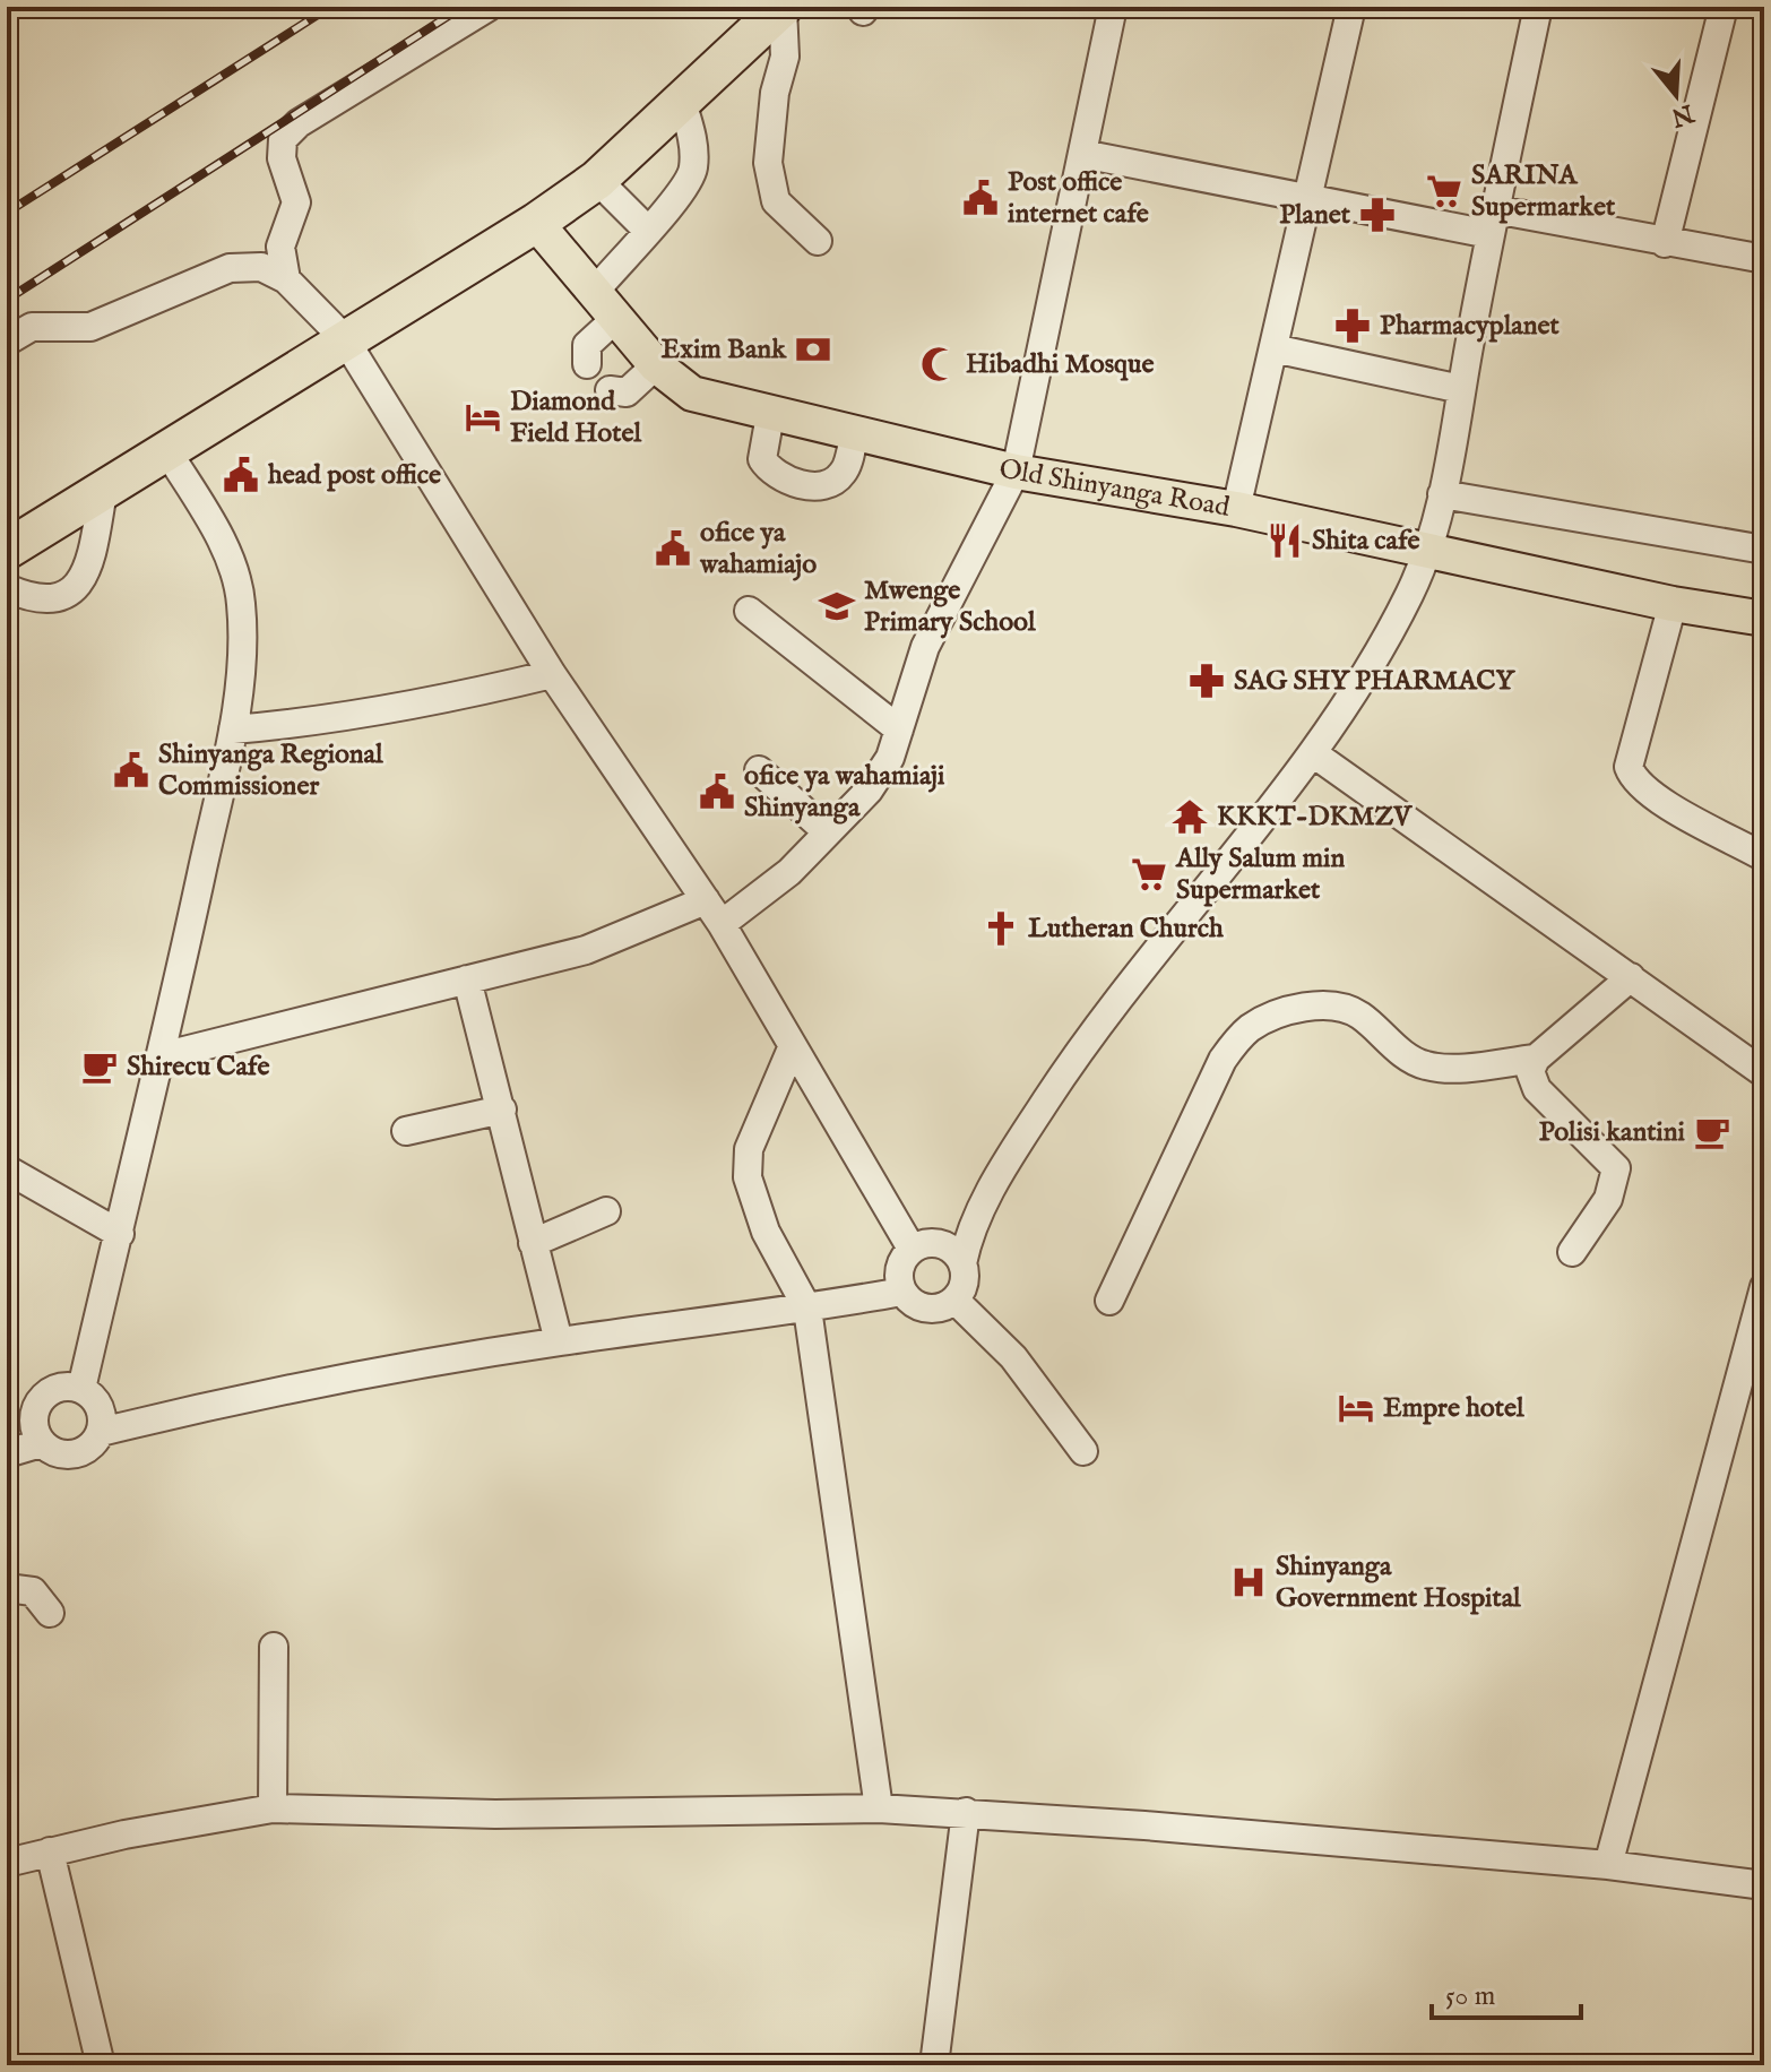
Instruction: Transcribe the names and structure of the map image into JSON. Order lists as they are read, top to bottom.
{
  "streets": {
    "main road": ["Old Shinyanga Road"]
  },
  "places": {
    "supermarket": ["SARINA Supermarket", "Ally Salum min Supermarket"],
    "public building": [
      "Post office internet cafe",
      "head post office",
      "ofice ya wahamiajo",
      "Shinyanga Regional Commissioner",
      "ofice ya wahamiaji Shinyanga"
    ],
    "pharmacy": ["Planet", "Pharmacyplanet", "SAG SHY PHARMACY"],
    "bank": ["Exim Bank"],
    "mosque": ["Hibadhi Mosque"],
    "hotel": ["Diamond Field Hotel", "Empre hotel"],
    "restaurant": ["Shita cafe"],
    "school or university": ["Mwenge Primary School"],
    "temple": ["KKKT-DKMZV"],
    "church": ["Lutheran Church"],
    "cafe": ["Shirecu Cafe", "Polisi kantini"],
    "hospital": ["Shinyanga Government Hospital"]
  },
  "scale_bar": "50 m",
  "north": "bottom"
}
